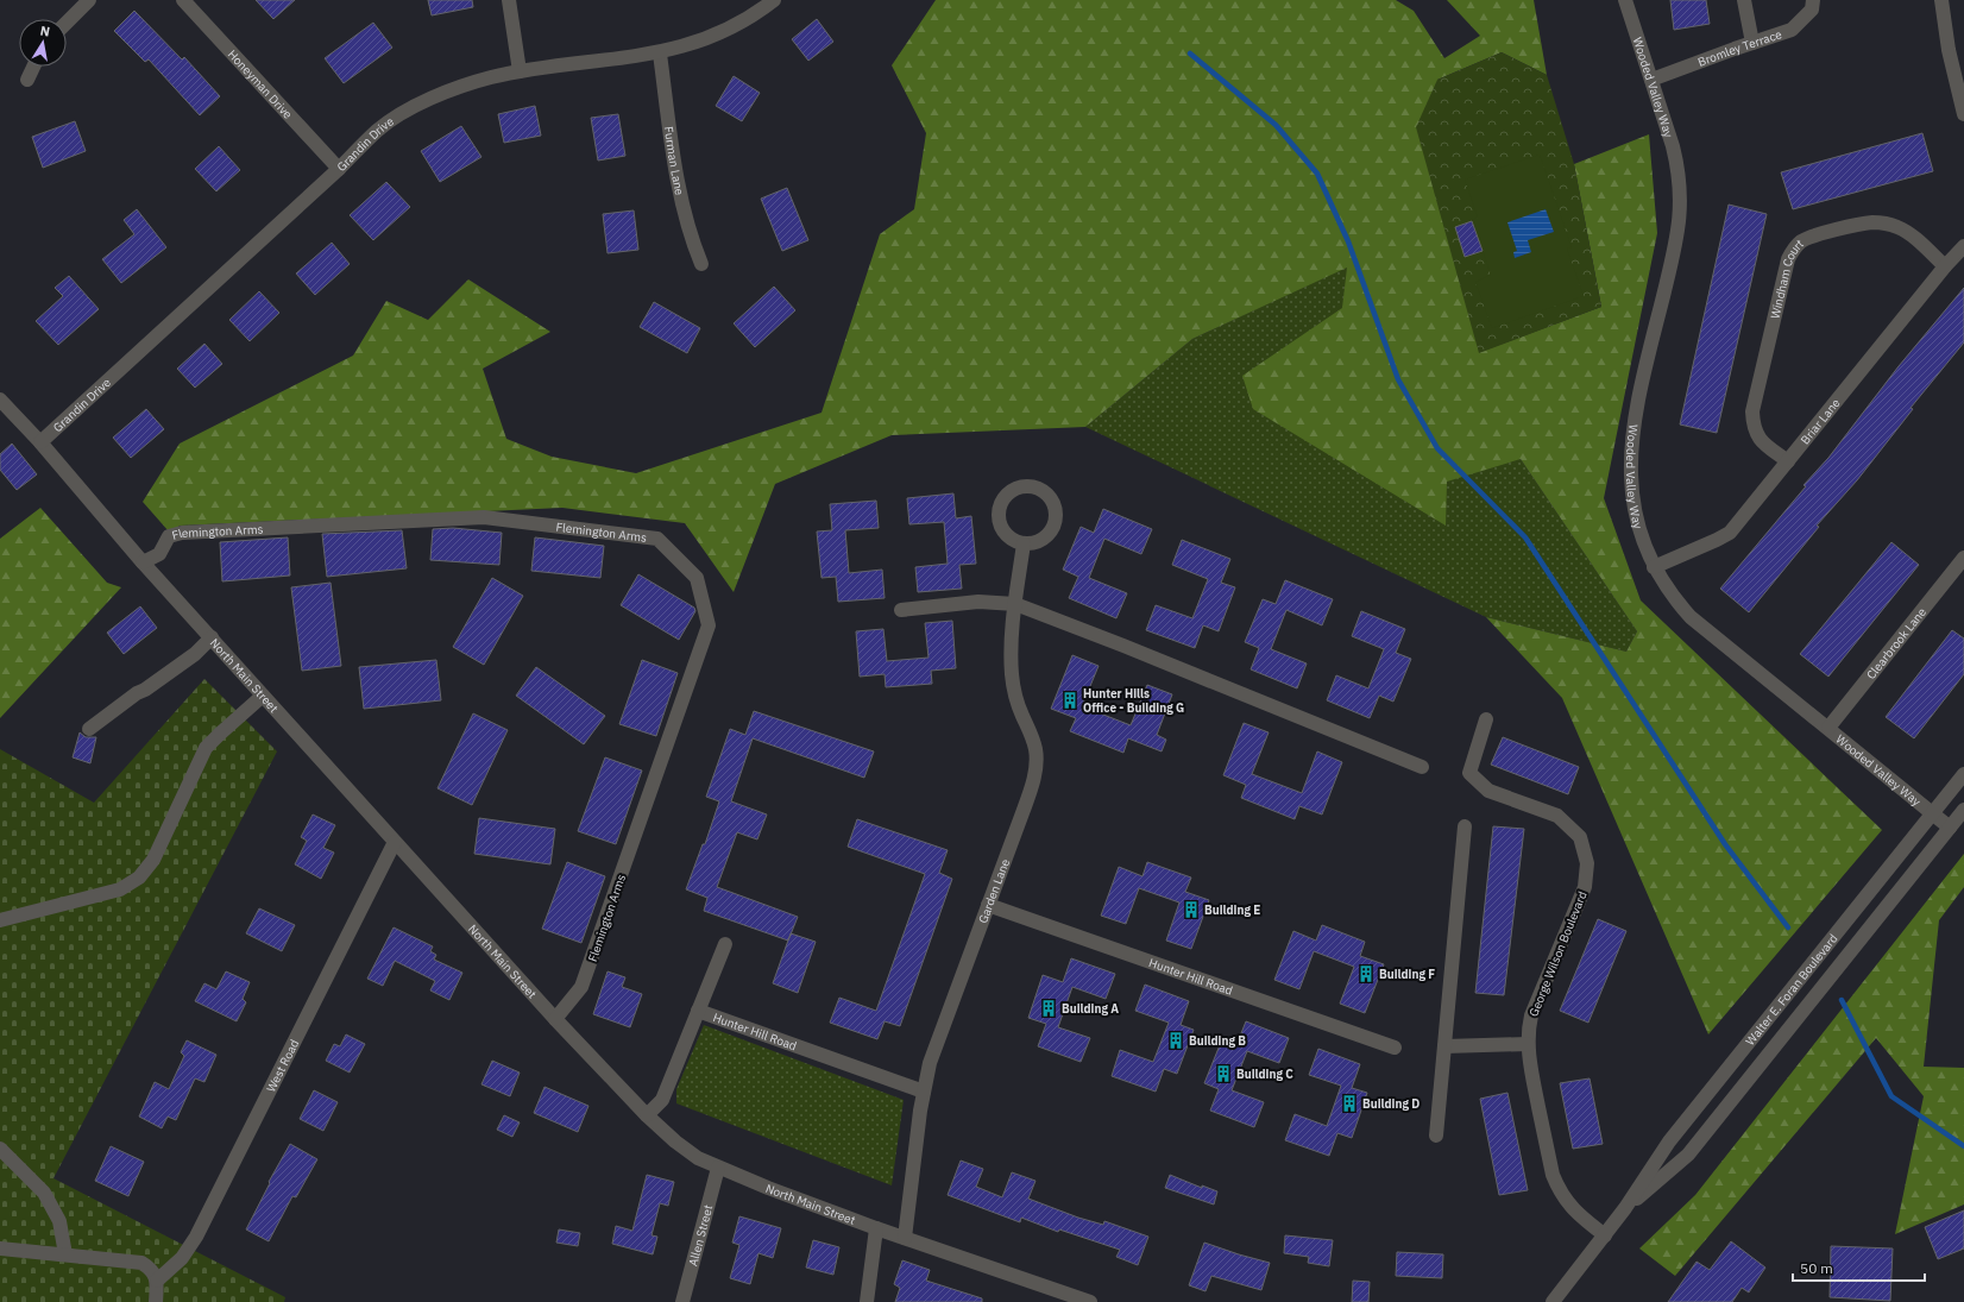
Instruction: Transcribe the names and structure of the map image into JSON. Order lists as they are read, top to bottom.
{
  "streets": {
    "street": [
      "Bromley Terrace",
      "Honeyman Drive",
      "Wooded Valley Way",
      "Grandin Drive",
      "Furman Lane",
      "Windham Court",
      "Briar Lane",
      "Flemington Arms",
      "Clearbrook Lane",
      "North Main Street",
      "Garden Lane",
      "George Wilson Boulevard",
      "Hunter Hill Road",
      "Walter E. Foran Boulevard",
      "West Road",
      "Allen Street"
    ]
  },
  "crossings": [
    ["Bromley Terrace", "Wooded Valley Way"],
    ["Honeyman Drive", "Grandin Drive"],
    ["Wooded Valley Way", "Briar Lane"],
    ["Wooded Valley Way", "Clearbrook Lane"],
    ["Wooded Valley Way", "Walter E. Foran Boulevard"],
    ["Grandin Drive", "Furman Lane"],
    ["Grandin Drive", "North Main Street"],
    ["Windham Court", "Briar Lane"],
    ["Flemington Arms", "North Main Street"],
    ["North Main Street", "Garden Lane"],
    ["North Main Street", "Hunter Hill Road"],
    ["North Main Street", "West Road"],
    ["North Main Street", "Allen Street"],
    ["Garden Lane", "Hunter Hill Road"],
    ["George Wilson Boulevard", "Walter E. Foran Boulevard"]
  ],
  "places": {
    "building": [
      "Hunter Hills Office - Building G",
      "Building E",
      "Building F",
      "Building A",
      "Building B",
      "Building C",
      "Building D"
    ]
  },
  "scale_bar": "50 m",
  "north": "top"
}
